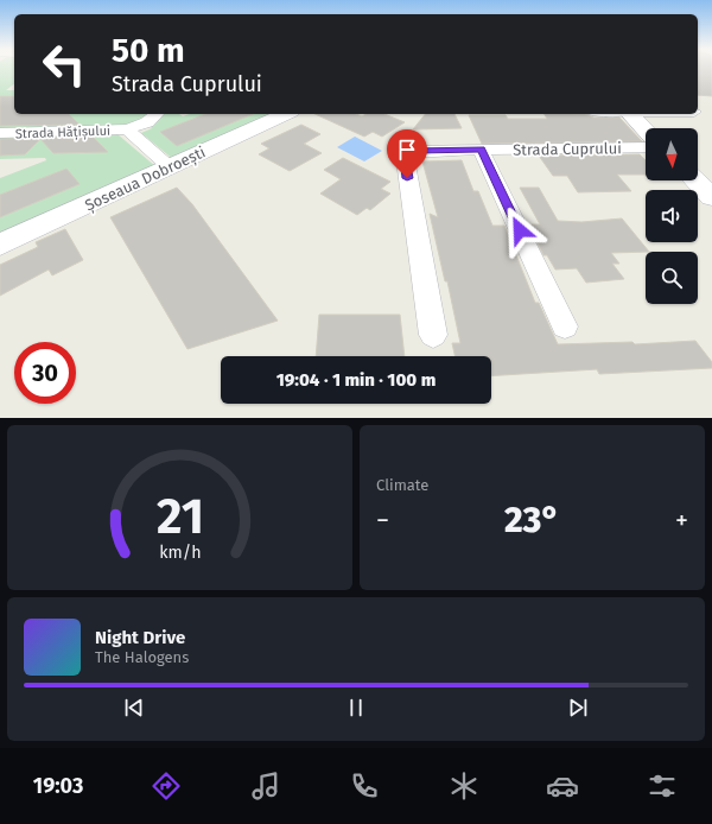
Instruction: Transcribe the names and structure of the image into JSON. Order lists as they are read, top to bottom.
{
  "streets": {
    "street": ["Strada Hățișului", "Strada Cuprului", "Șoseaua Dobroești"]
  },
  "crossings": [
    ["Strada Hățișului", "Șoseaua Dobroești"]
  ],
  "north": "bottom",
  "page": {
    "turn": ["50 m", "Strada Cuprului"],
    "limit": "30",
    "trip": "19:04 · 1 min · 100 m",
    "tile": "Climate",
    "heat": ["−", "23°", "+"],
    "song": ["Night Drive", "The Halogens"],
    "tabs": "19:03",
    "gauge": ["21", "km/h"]
  }
}
